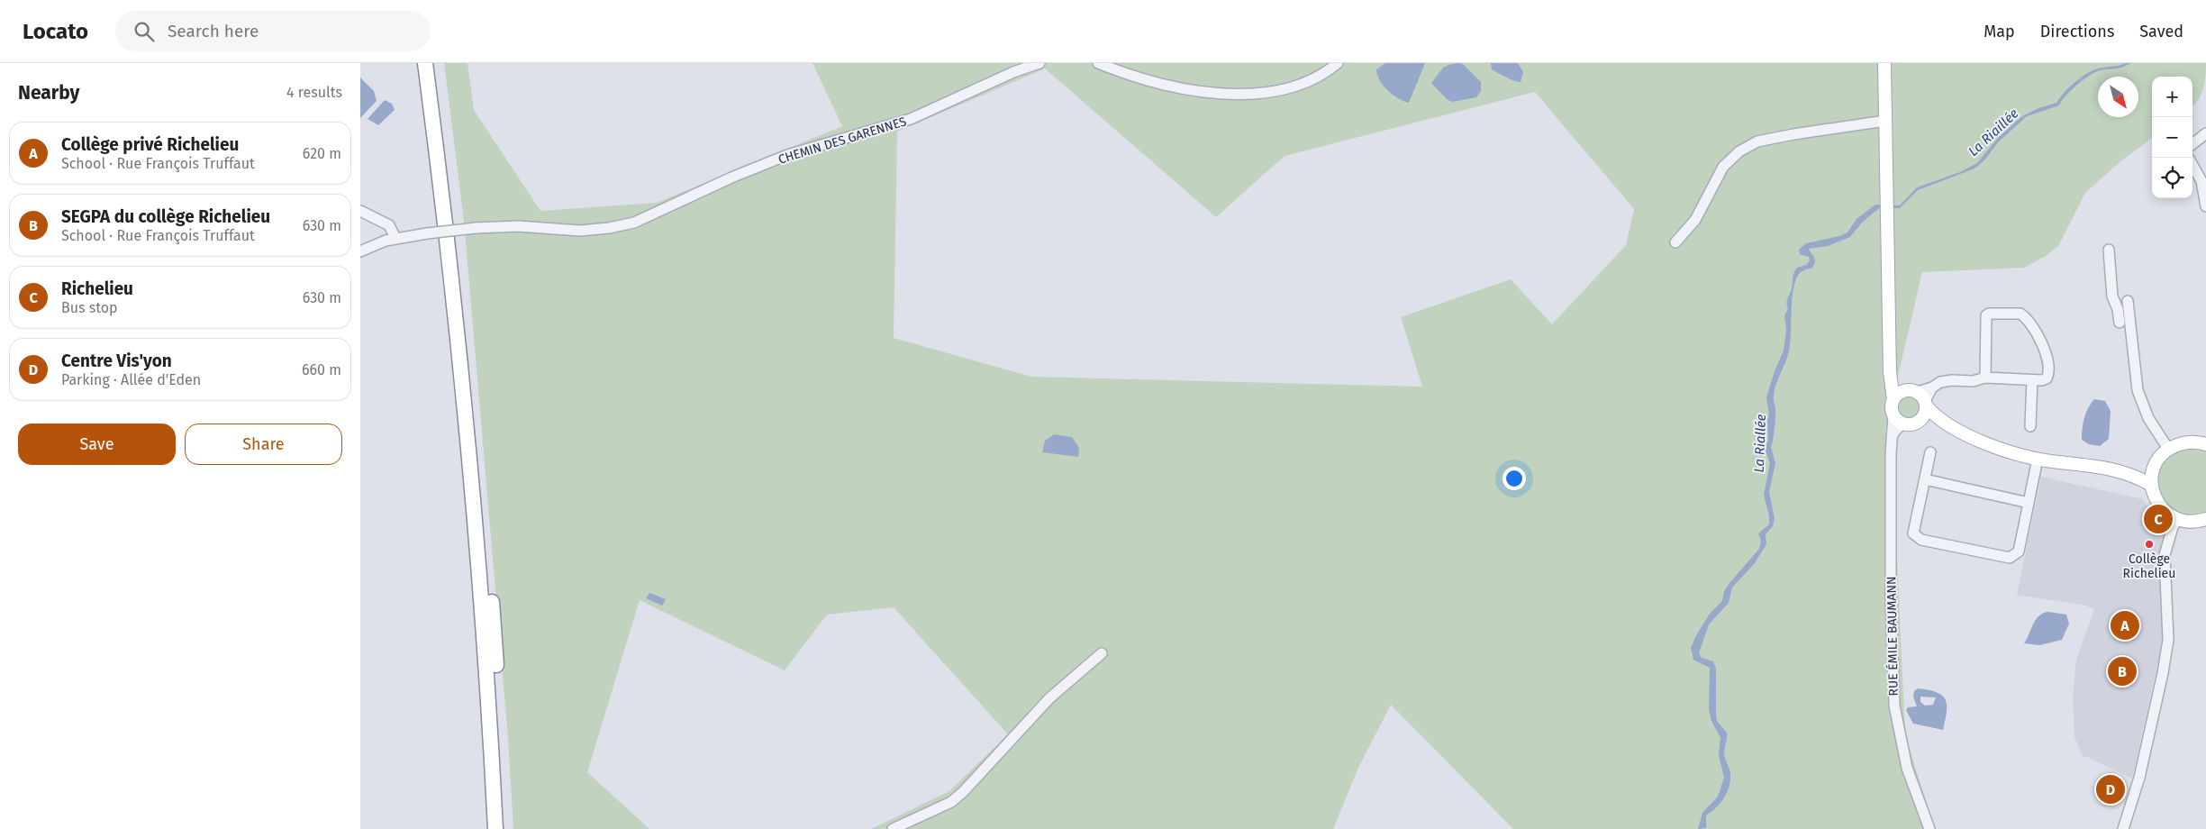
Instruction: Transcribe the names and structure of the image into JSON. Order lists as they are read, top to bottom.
{
  "streets": {
    "street": ["CHEMIN DES GARENNES", "RUE ÉMILE BAUMANN"]
  },
  "water": ["La Riaillée", "La Riallée"],
  "places": ["Collège Richelieu"],
  "north": "bottom right",
  "page": {
    "header": "Locato",
    "search": "Search here",
    "nav": ["Map", "Directions", "Saved"],
    "heading": ["Nearby", "4 results"],
    "map_buttons": ["+", "−"],
    "list": [
      {
        "mark": "A",
        "name": "Collège privé Richelieu",
        "note": "School · Rue François Truffaut",
        "value": "620 m"
      },
      {
        "mark": "B",
        "name": "SEGPA du collège Richelieu",
        "note": "School · Rue François Truffaut",
        "value": "630 m"
      },
      {
        "mark": "C",
        "name": "Richelieu",
        "note": "Bus stop",
        "value": "630 m"
      },
      {
        "mark": "D",
        "name": "Centre Vis'yon",
        "note": "Parking · Allée d'Eden",
        "value": "660 m"
      }
    ],
    "buttons": ["Save", "Share"],
    "pins": [
      "C",
      "A",
      "B",
      "D"
    ]
  }
}
